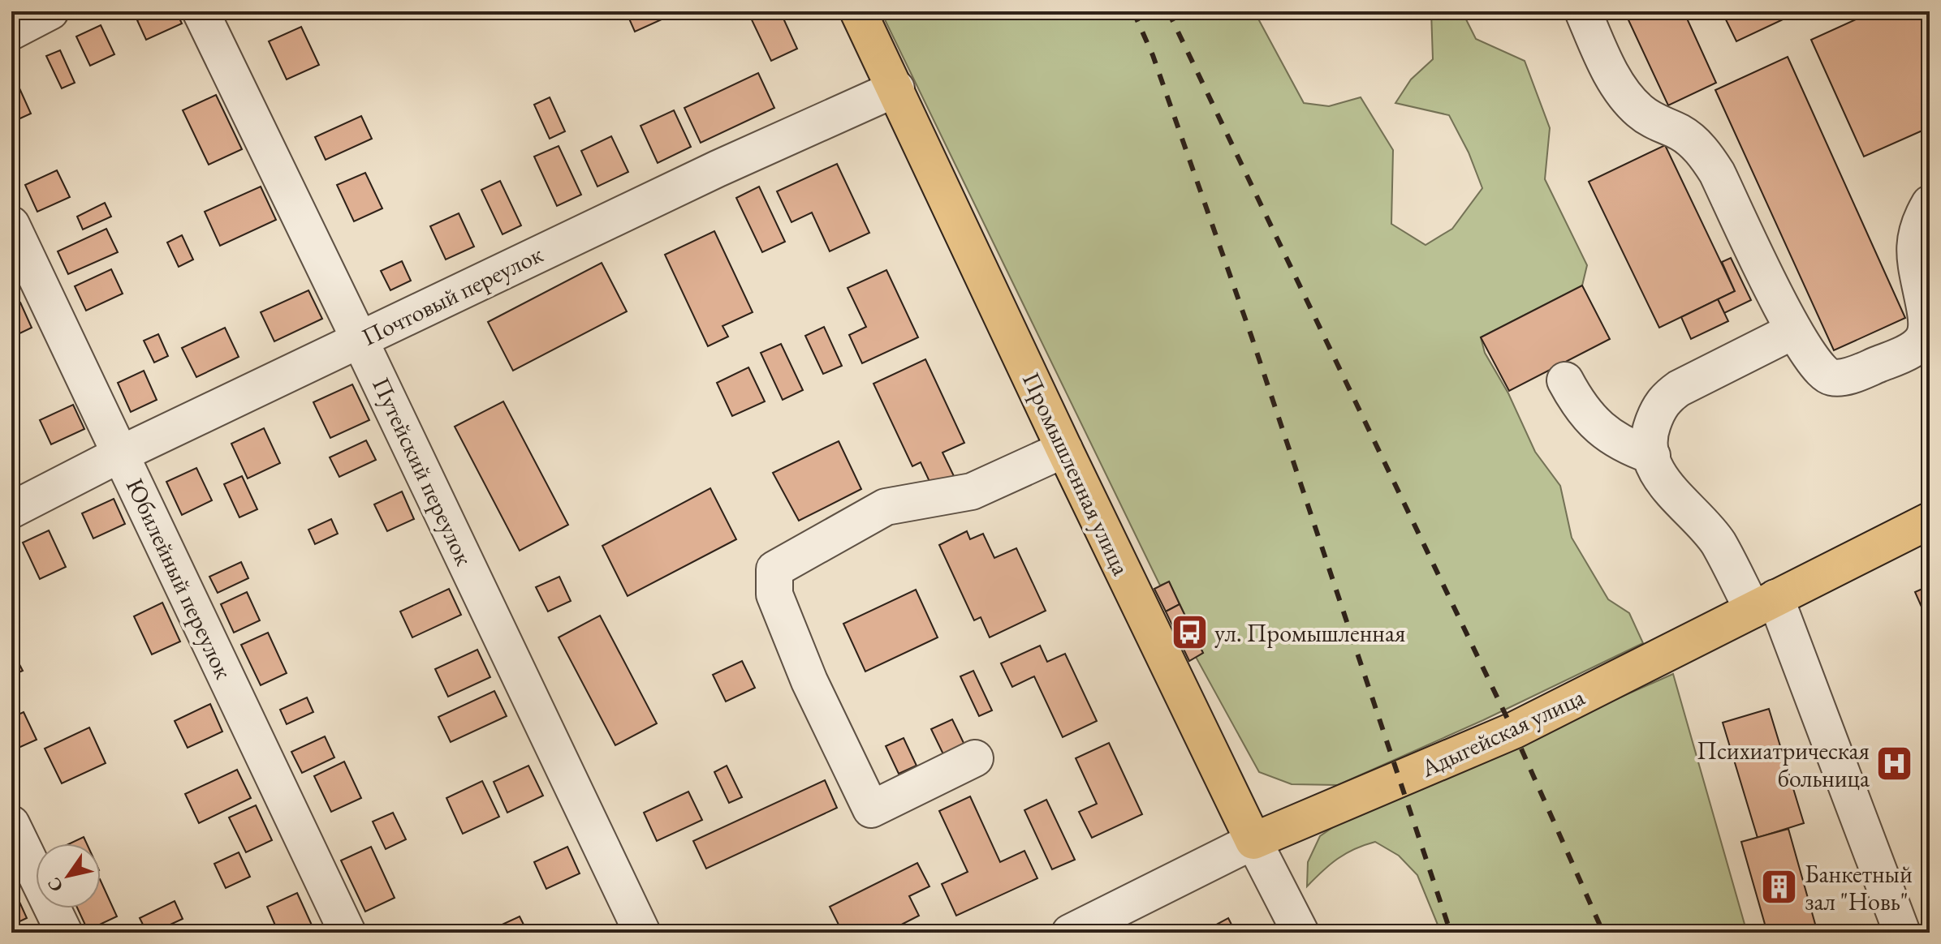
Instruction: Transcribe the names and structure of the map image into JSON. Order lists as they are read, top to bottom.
{
  "streets": {
    "main road": ["Промышленная улица", "Адыгейская улица"],
    "street": ["Почтовый переулок", "Путейский переулок", "Юбилейный переулок"]
  },
  "crossings": [
    ["Почтовый переулок", "Путейский переулок"],
    ["Почтовый переулок", "Промышленная улица"],
    ["Почтовый переулок", "Юбилейный переулок"],
    ["Промышленная улица", "Адыгейская улица"]
  ],
  "places": {
    "bus stop": ["ул. Промышленная"],
    "hospital": ["Психиатрическая больница"],
    "building": ["Банкетный зал \"Новь\""]
  },
  "north": "bottom left"
}
